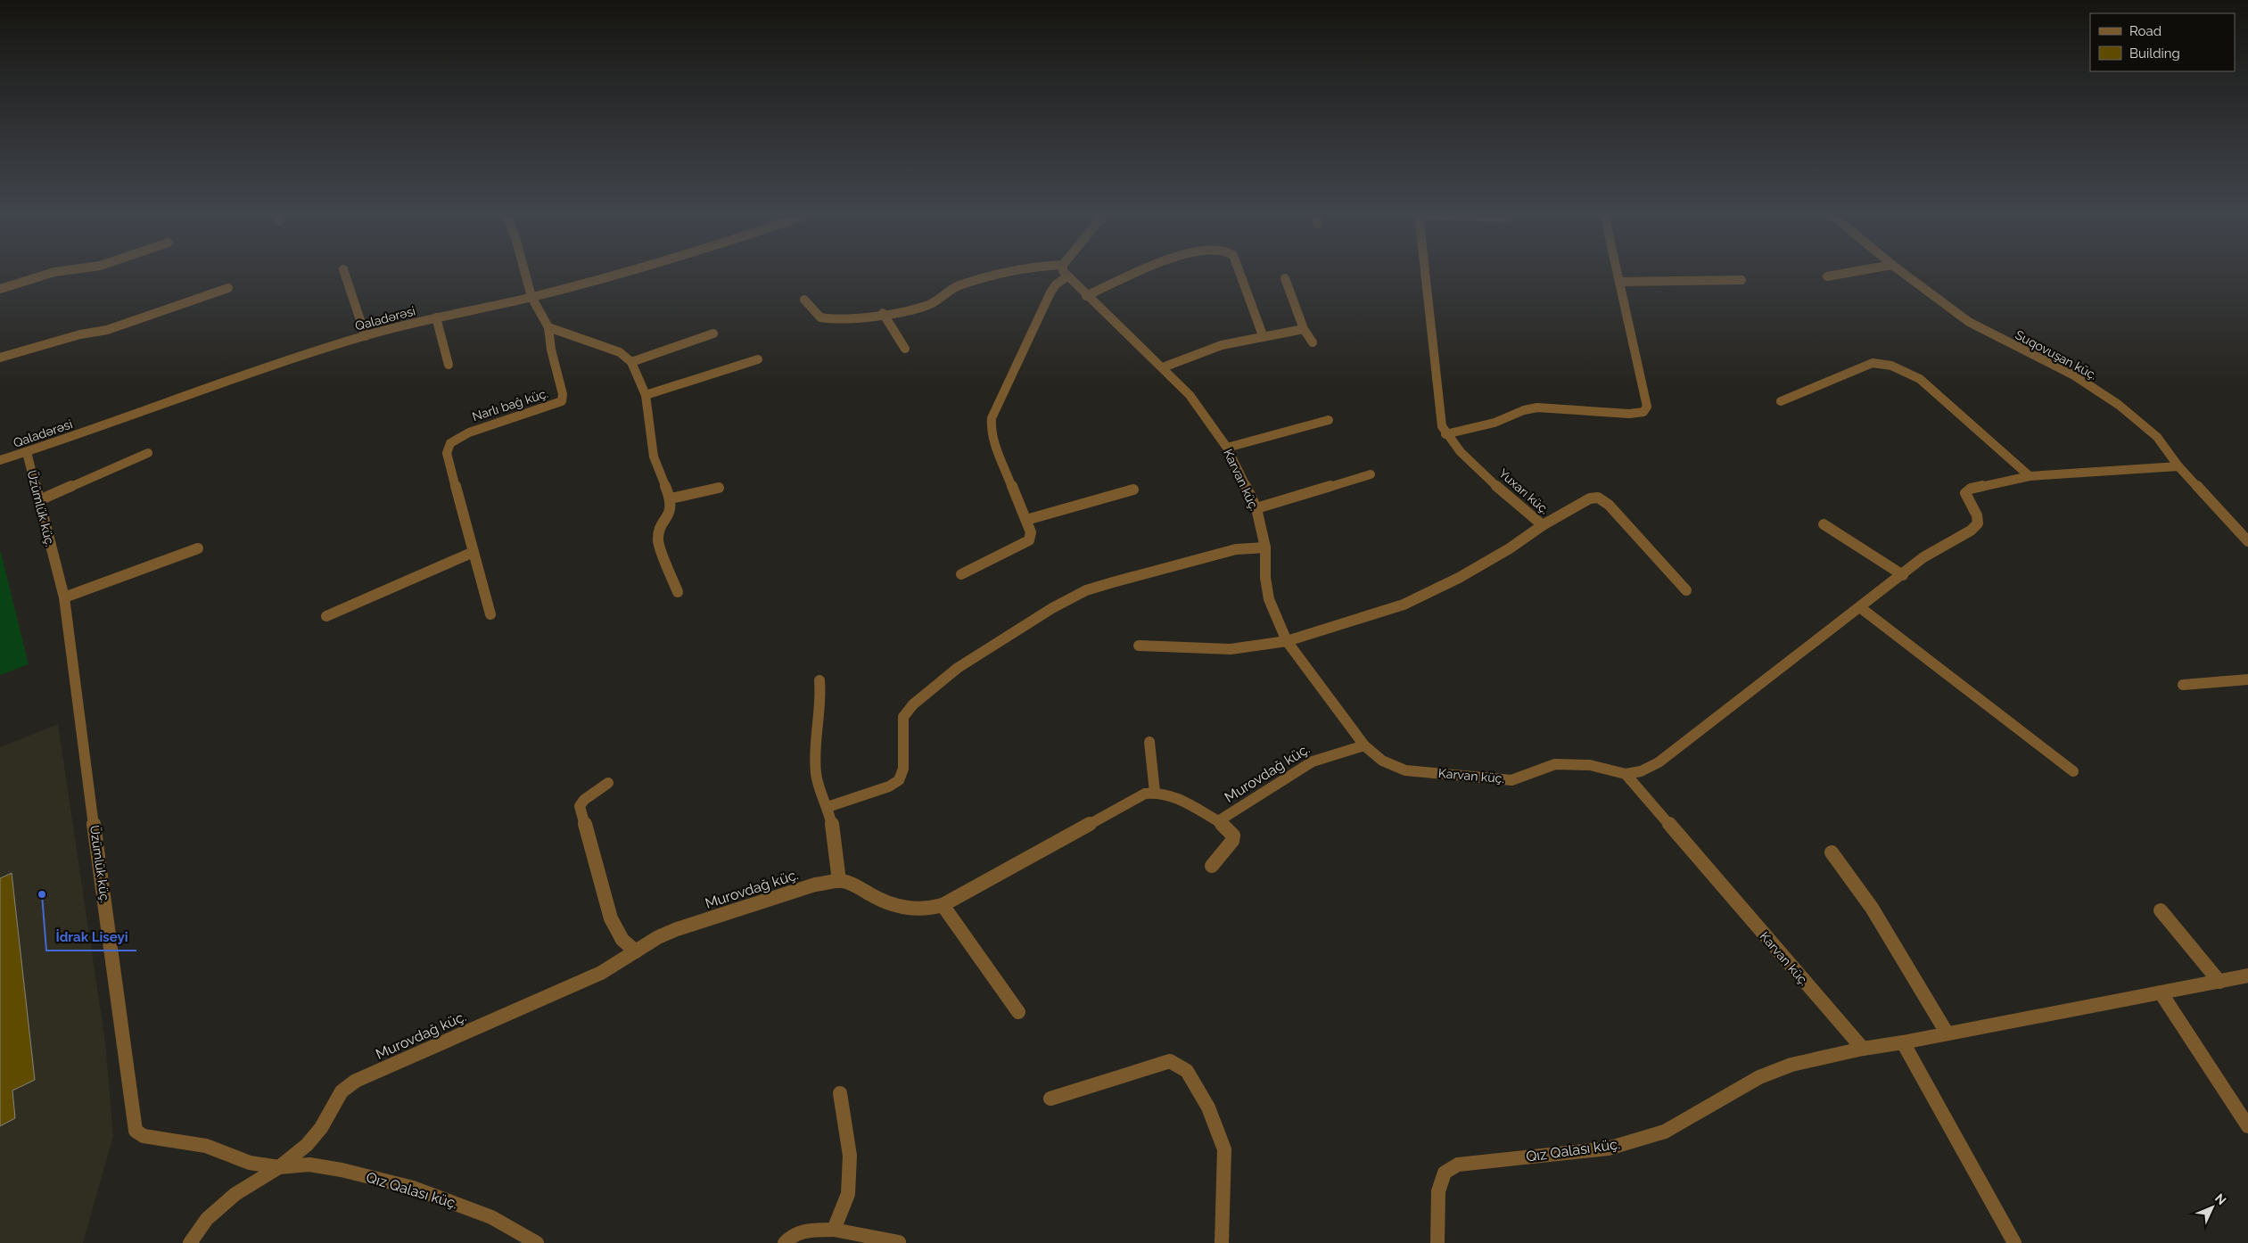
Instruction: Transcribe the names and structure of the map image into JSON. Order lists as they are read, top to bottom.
{
  "streets": {
    "street": [
      "Qaladərəsi",
      "Suqovuşan küç.",
      "Narlı bağ küç.",
      "Karvan küç.",
      "Yuxarı küç.",
      "Üzümlük küç.",
      "Murovdağ küç.",
      "Qız Qalası küç."
    ]
  },
  "crossings": [
    ["Qaladərəsi", "Narlı bağ küç."],
    ["Qaladərəsi", "Üzümlük küç."],
    ["Karvan küç.", "Yuxarı küç."],
    ["Karvan küç.", "Murovdağ küç."],
    ["Karvan küç.", "Qız Qalası küç."],
    ["Üzümlük küç.", "Murovdağ küç."],
    ["Üzümlük küç.", "Qız Qalası küç."],
    ["Murovdağ küç.", "Qız Qalası küç."]
  ],
  "places": ["İdrak Liseyi"],
  "legend": ["Road", "Building"],
  "north": "top right"
}
